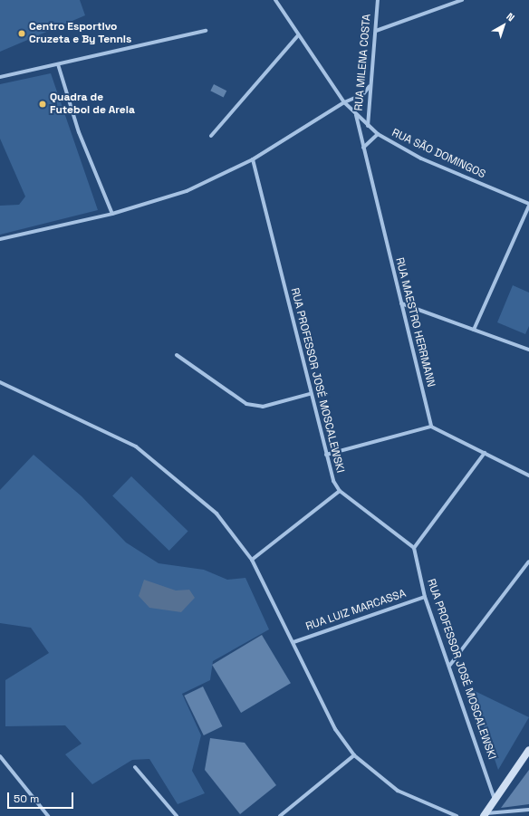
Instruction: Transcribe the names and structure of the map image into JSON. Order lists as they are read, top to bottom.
{
  "streets": {
    "street": [
      "RUA MILENA COSTA",
      "RUA SÃO DOMINGOS",
      "RUA MAESTRO HERRMANN",
      "RUA PROFESSOR JOSÉ MOSCALEWSKI",
      "RUA LUIZ MARCASSA"
    ]
  },
  "crossings": [
    ["RUA MILENA COSTA", "RUA SÃO DOMINGOS"],
    ["RUA SÃO DOMINGOS", "RUA MAESTRO HERRMANN"],
    ["RUA PROFESSOR JOSÉ MOSCALEWSKI", "RUA LUIZ MARCASSA"]
  ],
  "places": ["Centro Esportivo Cruzeta e By Tennis", "Quadra de Futebol de Areia"],
  "scale_bar": "50 m",
  "north": "top right"
}
